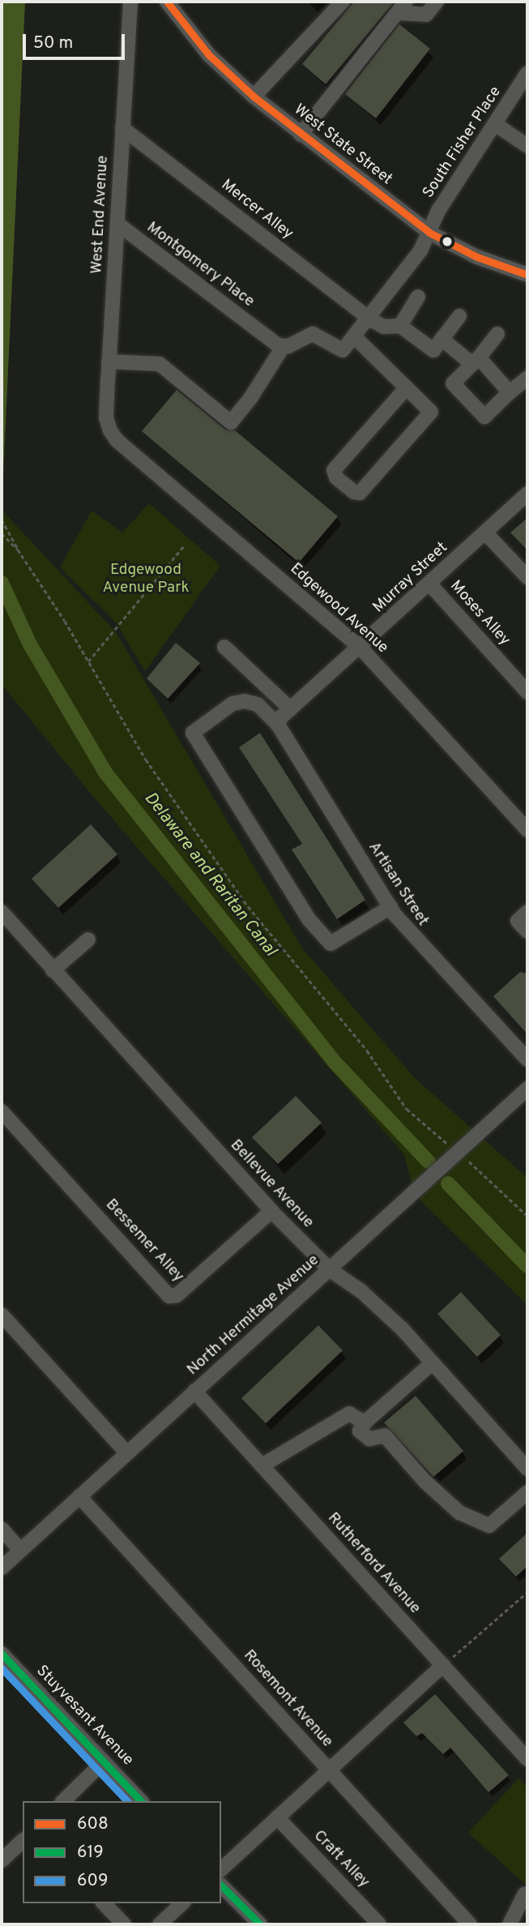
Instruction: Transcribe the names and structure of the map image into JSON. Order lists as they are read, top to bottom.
{
  "streets": {
    "street": [
      "South Fisher Place",
      "West State Street",
      "Mercer Alley",
      "West End Avenue",
      "Montgomery Place",
      "Murray Street",
      "Edgewood Avenue",
      "Moses Alley",
      "Artisan Street",
      "Bellevue Avenue",
      "Bessemer Alley",
      "North Hermitage Avenue",
      "Rutherford Avenue",
      "Rosemont Avenue",
      "Stuyvesant Avenue",
      "Craft Alley"
    ]
  },
  "crossings": [
    ["South Fisher Place", "West State Street"],
    ["South Fisher Place", "Mercer Alley"],
    ["Mercer Alley", "West End Avenue"],
    ["West End Avenue", "Montgomery Place"],
    ["West End Avenue", "Edgewood Avenue"],
    ["Murray Street", "Edgewood Avenue"],
    ["Murray Street", "Moses Alley"],
    ["Bellevue Avenue", "Bessemer Alley"],
    ["Bellevue Avenue", "North Hermitage Avenue"],
    ["North Hermitage Avenue", "Rutherford Avenue"],
    ["North Hermitage Avenue", "Rosemont Avenue"]
  ],
  "water": ["Delaware and Raritan Canal"],
  "parks": ["Edgewood Avenue Park"],
  "lines": ["transit line 608", "transit line 619", "transit line 609"],
  "legend": ["608", "619", "609"],
  "scale_bar": "50 m"
}
